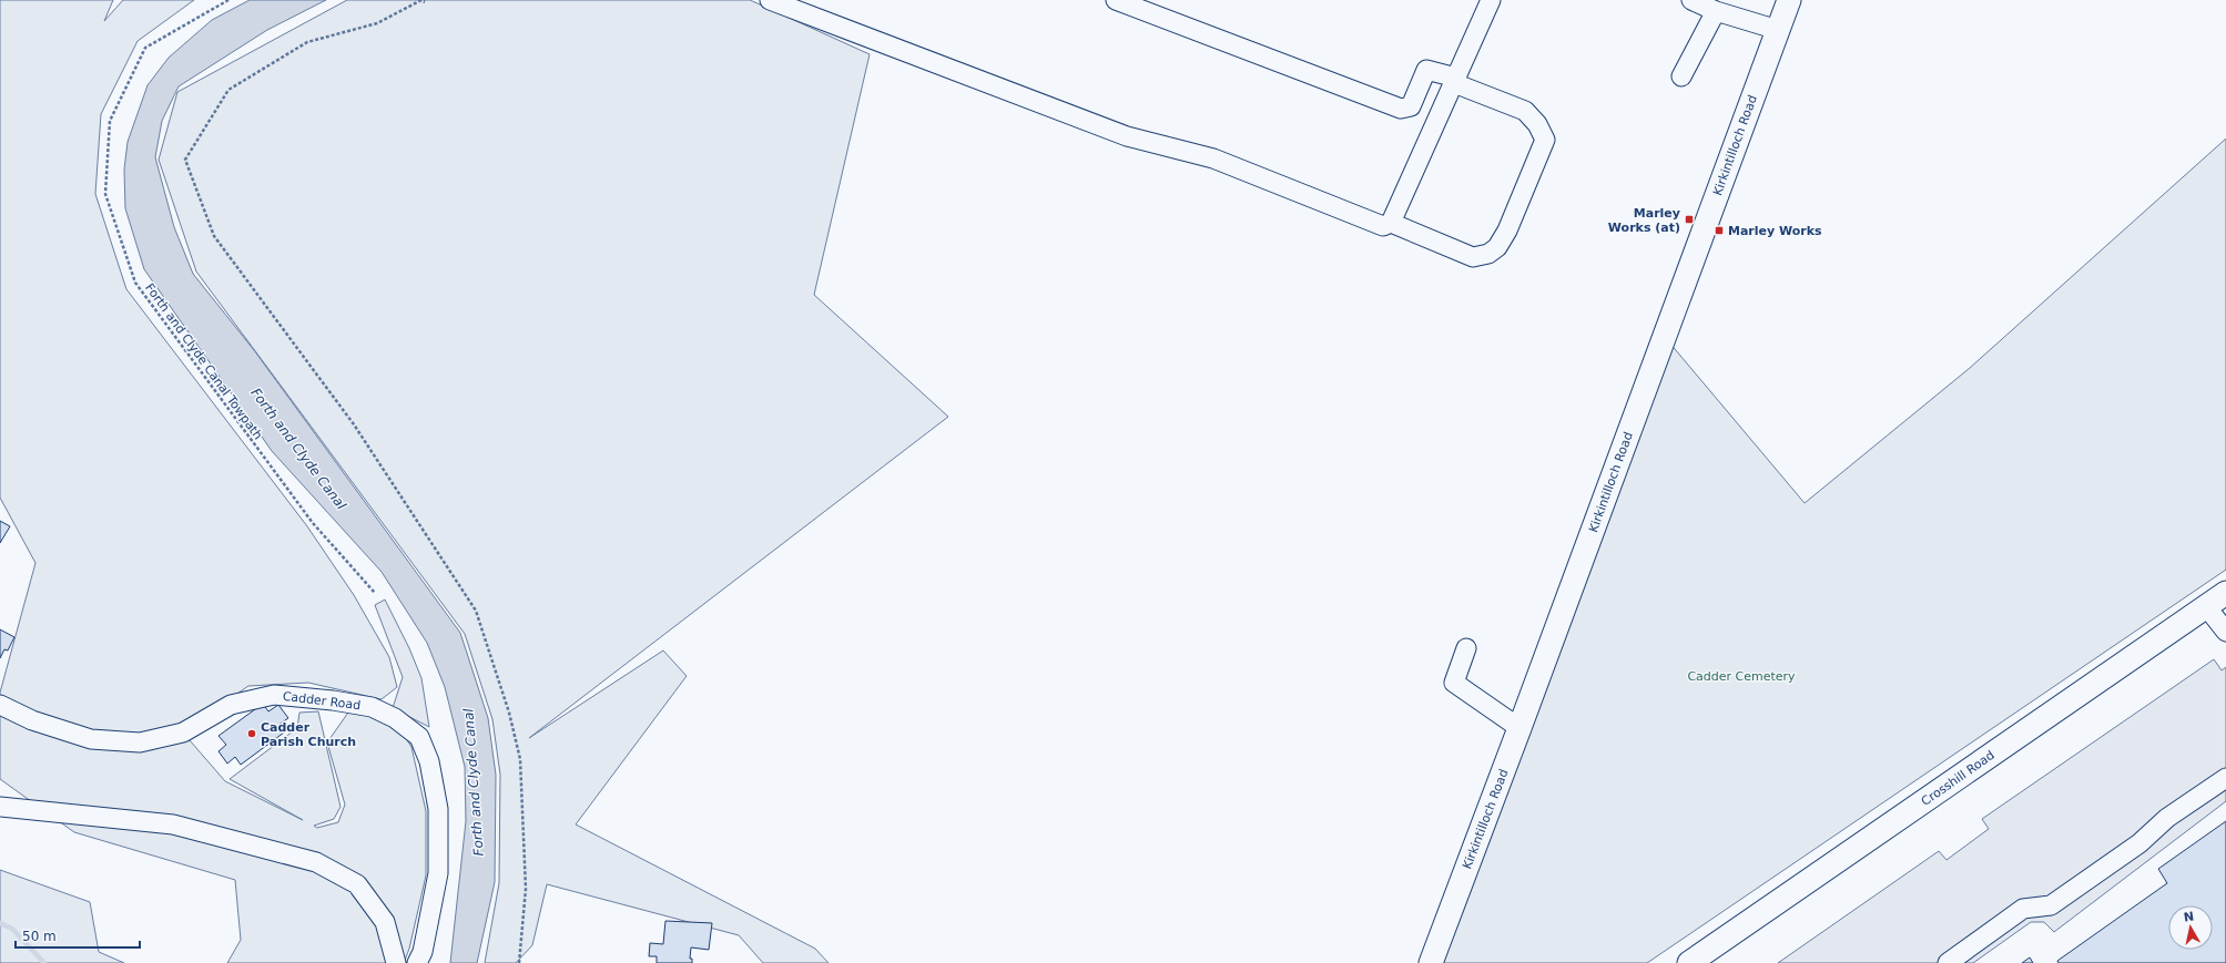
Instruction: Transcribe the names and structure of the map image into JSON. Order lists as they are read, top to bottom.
{
  "streets": {
    "main road": ["Kirkintilloch Road", "Crosshill Road"],
    "street": ["Cadder Road"],
    "path": ["Forth and Clyde Canal Towpath"]
  },
  "water": ["Forth and Clyde Canal"],
  "parks": ["Cadder Cemetery"],
  "places": {
    "transit": ["Marley Works (at)", "Marley Works"],
    "other": ["Cadder Parish Church"]
  },
  "scale_bar": "50 m",
  "north": "top"
}
